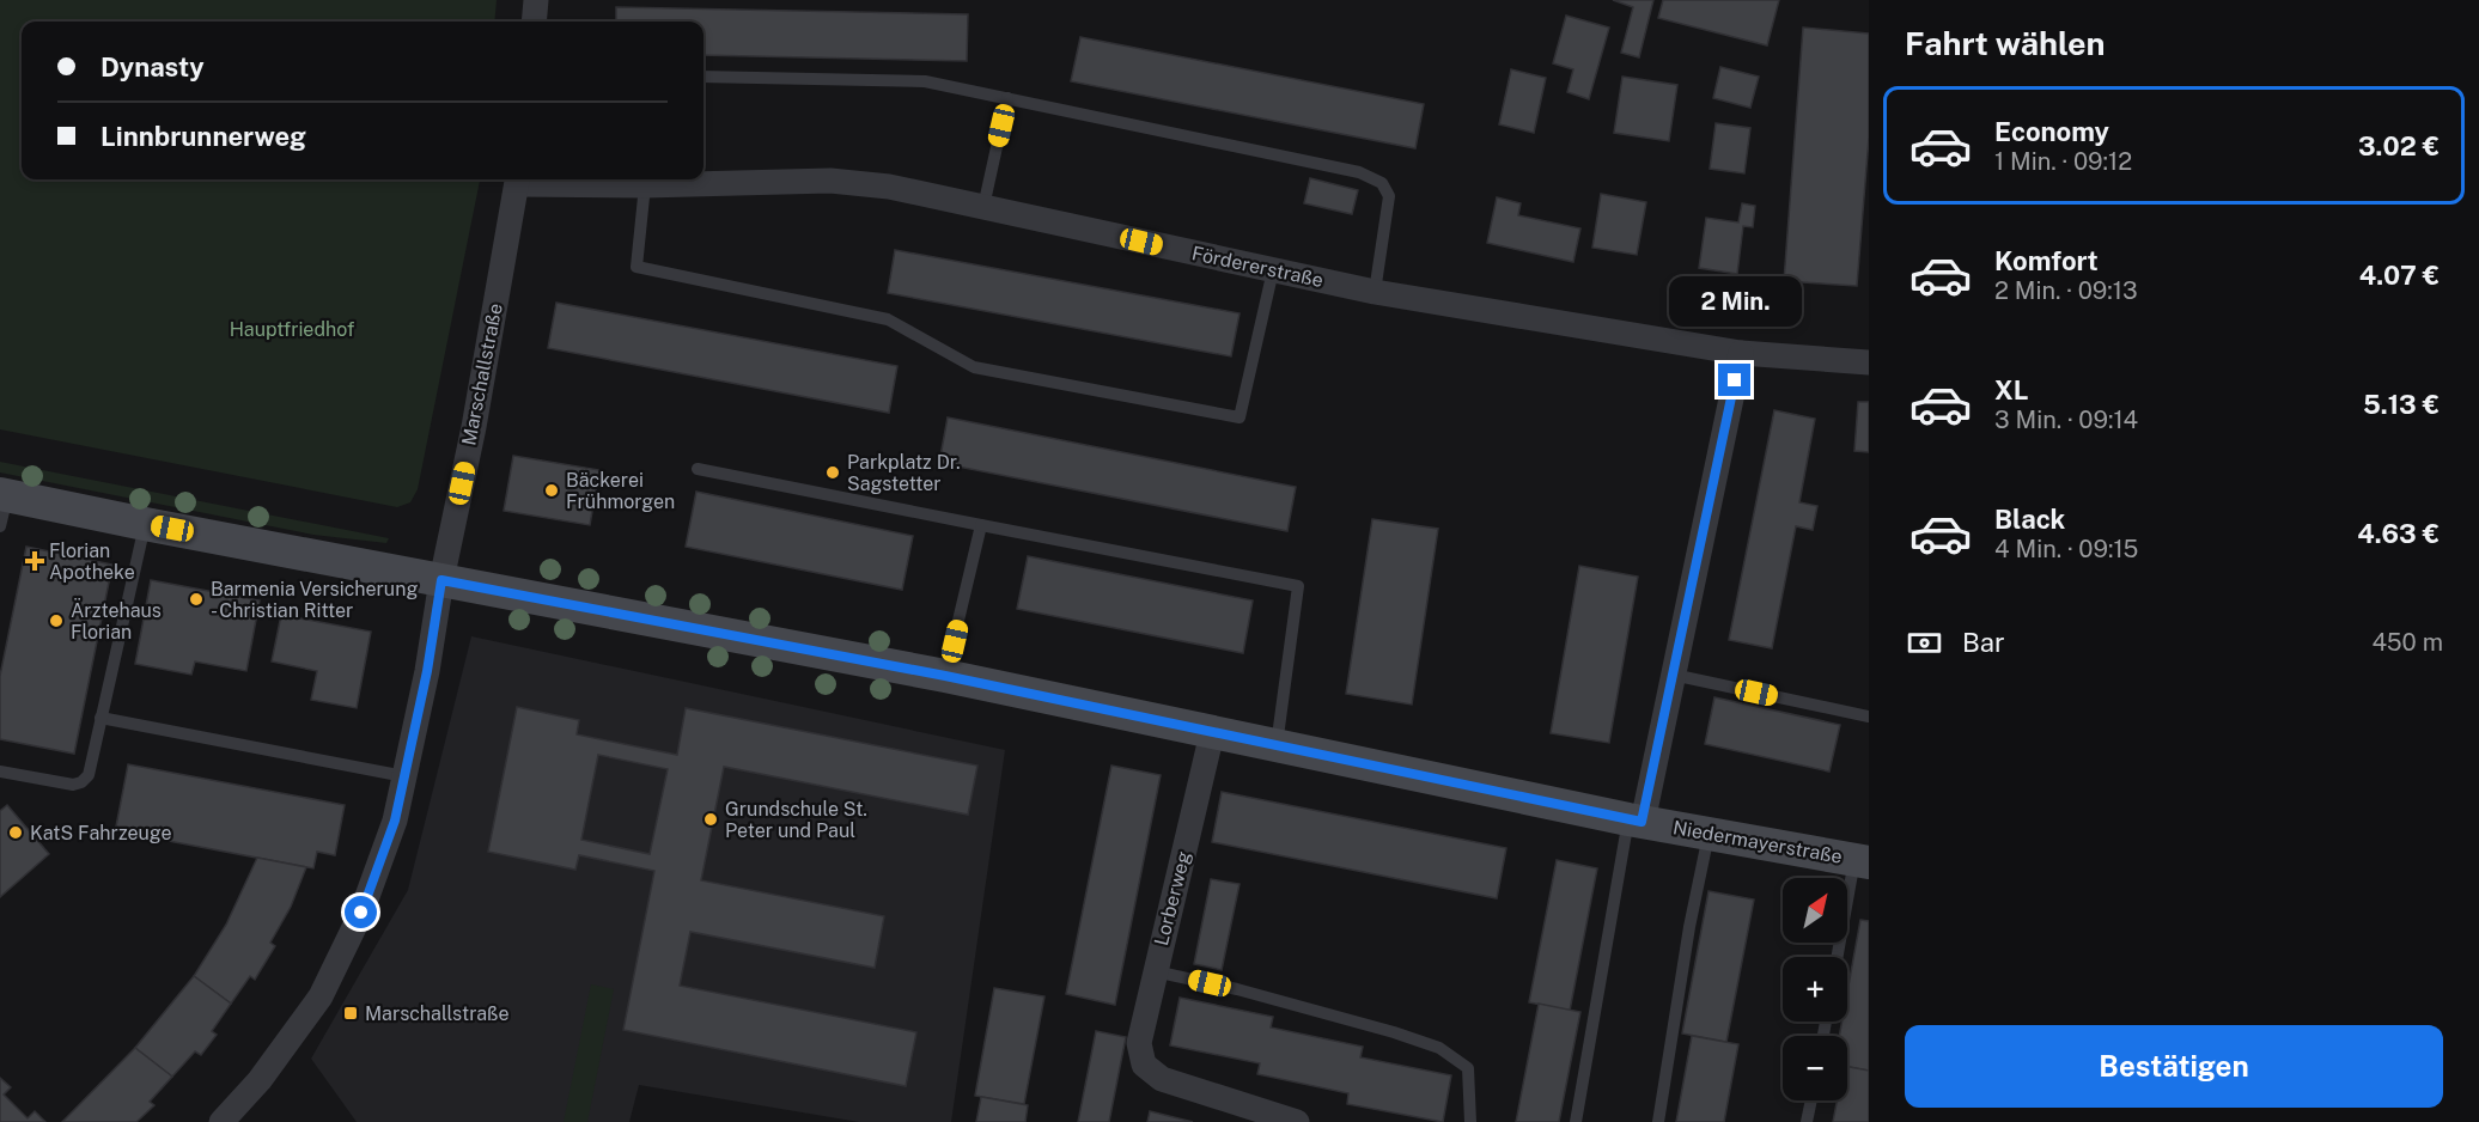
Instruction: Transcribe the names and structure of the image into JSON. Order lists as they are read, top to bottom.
{
  "streets": {
    "main road": ["Niedermayerstraße"],
    "street": ["Fördererstraße", "Marschallstraße", "Lorberweg"]
  },
  "crossings": [
    ["Fördererstraße", "Marschallstraße"],
    ["Marschallstraße", "Niedermayerstraße"],
    ["Niedermayerstraße", "Lorberweg"]
  ],
  "parks": ["Hauptfriedhof"],
  "places": {
    "other": [
      "Parkplatz Dr. Sagstetter",
      "Bäckerei Frühmorgen",
      "Barmenia Versicherung - Christian Ritter",
      "Ärztehaus Florian",
      "Grundschule St. Peter und Paul",
      "KatS Fahrzeuge"
    ],
    "health": ["Florian Apotheke"],
    "transit": ["Marschallstraße"]
  },
  "north": "top right",
  "page": {
    "heading": "Fahrt wählen",
    "banner": ["Dynasty", "Linnbrunnerweg"],
    "list": [
      {
        "name": "Economy",
        "note": "1 Min. · 09:12",
        "value": "3.02 €"
      },
      {
        "name": "Komfort",
        "note": "2 Min. · 09:13",
        "value": "4.07 €"
      },
      {
        "name": "XL",
        "note": "3 Min. · 09:14",
        "value": "5.13 €"
      },
      {
        "name": "Black",
        "note": "4 Min. · 09:15",
        "value": "4.63 €"
      }
    ],
    "bubble": "2 Min.",
    "pay": ["Bar", "450 m"],
    "map_buttons": ["+", "−"],
    "buttons": "Bestätigen"
  }
}
